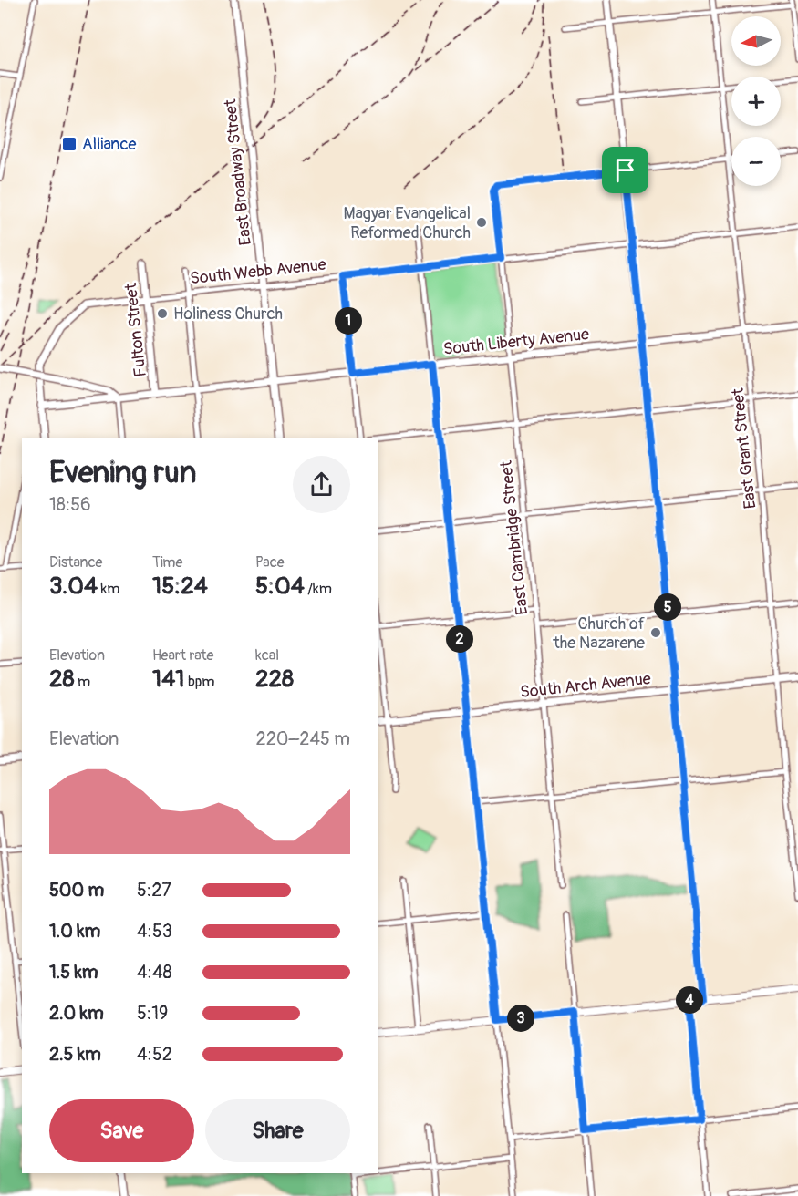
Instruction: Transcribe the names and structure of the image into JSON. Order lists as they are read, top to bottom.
{
  "streets": {
    "street": [
      "East Broadway Street",
      "South Webb Avenue",
      "Fulton Street",
      "South Liberty Avenue",
      "East Grant Street",
      "East Cambridge Street",
      "South Arch Avenue"
    ]
  },
  "crossings": [
    ["East Broadway Street", "South Webb Avenue"],
    ["East Broadway Street", "South Liberty Avenue"],
    ["South Webb Avenue", "Fulton Street"],
    ["South Webb Avenue", "South Liberty Avenue"],
    ["South Webb Avenue", "East Grant Street"],
    ["South Webb Avenue", "East Cambridge Street"],
    ["Fulton Street", "South Liberty Avenue"],
    ["South Liberty Avenue", "East Grant Street"],
    ["South Liberty Avenue", "East Cambridge Street"],
    ["East Grant Street", "South Arch Avenue"],
    ["East Cambridge Street", "South Arch Avenue"]
  ],
  "places": {
    "transit": ["Alliance"],
    "other": ["Magyar Evangelical Reformed Church", "Holiness Church", "Church of the Nazarene"]
  },
  "north": "left",
  "page": {
    "map_buttons": ["+", "−"],
    "pins": [
      "1",
      "5",
      "2",
      "4",
      "3"
    ],
    "heading": ["Evening run", "18:56"],
    "stats": [
      ["Distance", "3.04 km"],
      ["Time", "15:24"],
      ["Pace", "5:04 /km"],
      ["Elevation", "28 m"],
      ["Heart rate", "141 bpm"],
      ["kcal", "228"]
    ],
    "chart": ["Elevation", "220–245 m"],
    "list": [
      {
        "name": "500 m",
        "note": "5:27"
      },
      {
        "name": "1.0 km",
        "note": "4:53"
      },
      {
        "name": "1.5 km",
        "note": "4:48"
      },
      {
        "name": "2.0 km",
        "note": "5:19"
      },
      {
        "name": "2.5 km",
        "note": "4:52"
      }
    ],
    "buttons": ["Save", "Share"]
  }
}
